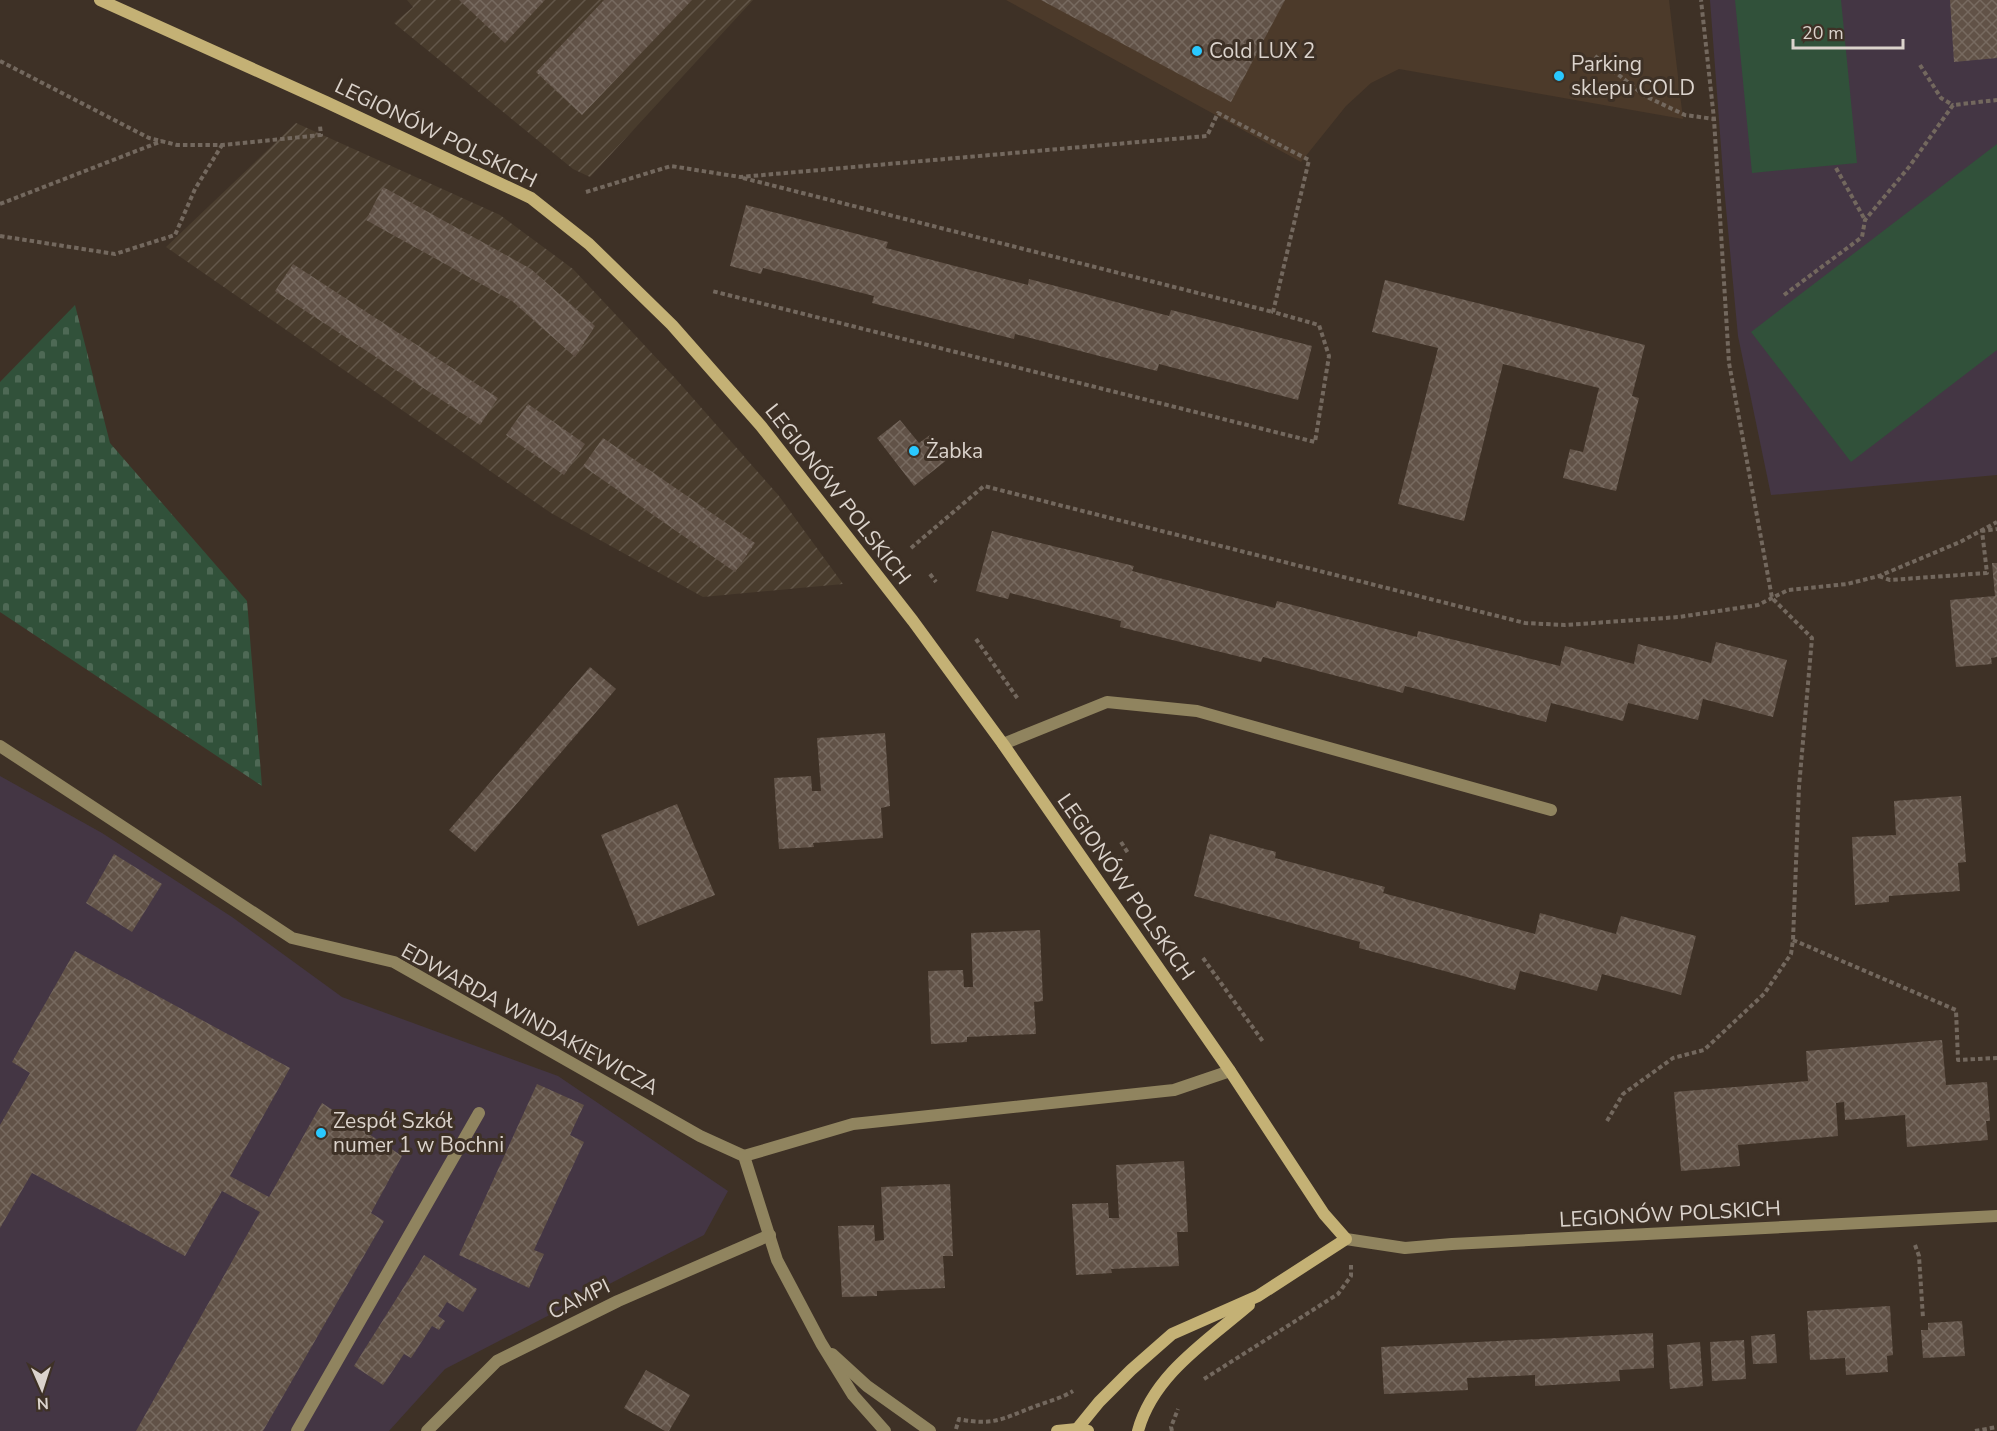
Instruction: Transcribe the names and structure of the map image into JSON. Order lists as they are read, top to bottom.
{
  "streets": {
    "street": ["LEGIONÓW POLSKICH", "EDWARDA WINDAKIEWICZA", "CAMPI"]
  },
  "places": [
    "Cold LUX 2",
    "Parking sklepu COLD",
    "Żabka",
    "Zespół Szkół numer 1 w Bochni"
  ],
  "scale_bar": "20 m",
  "north": "bottom"
}
